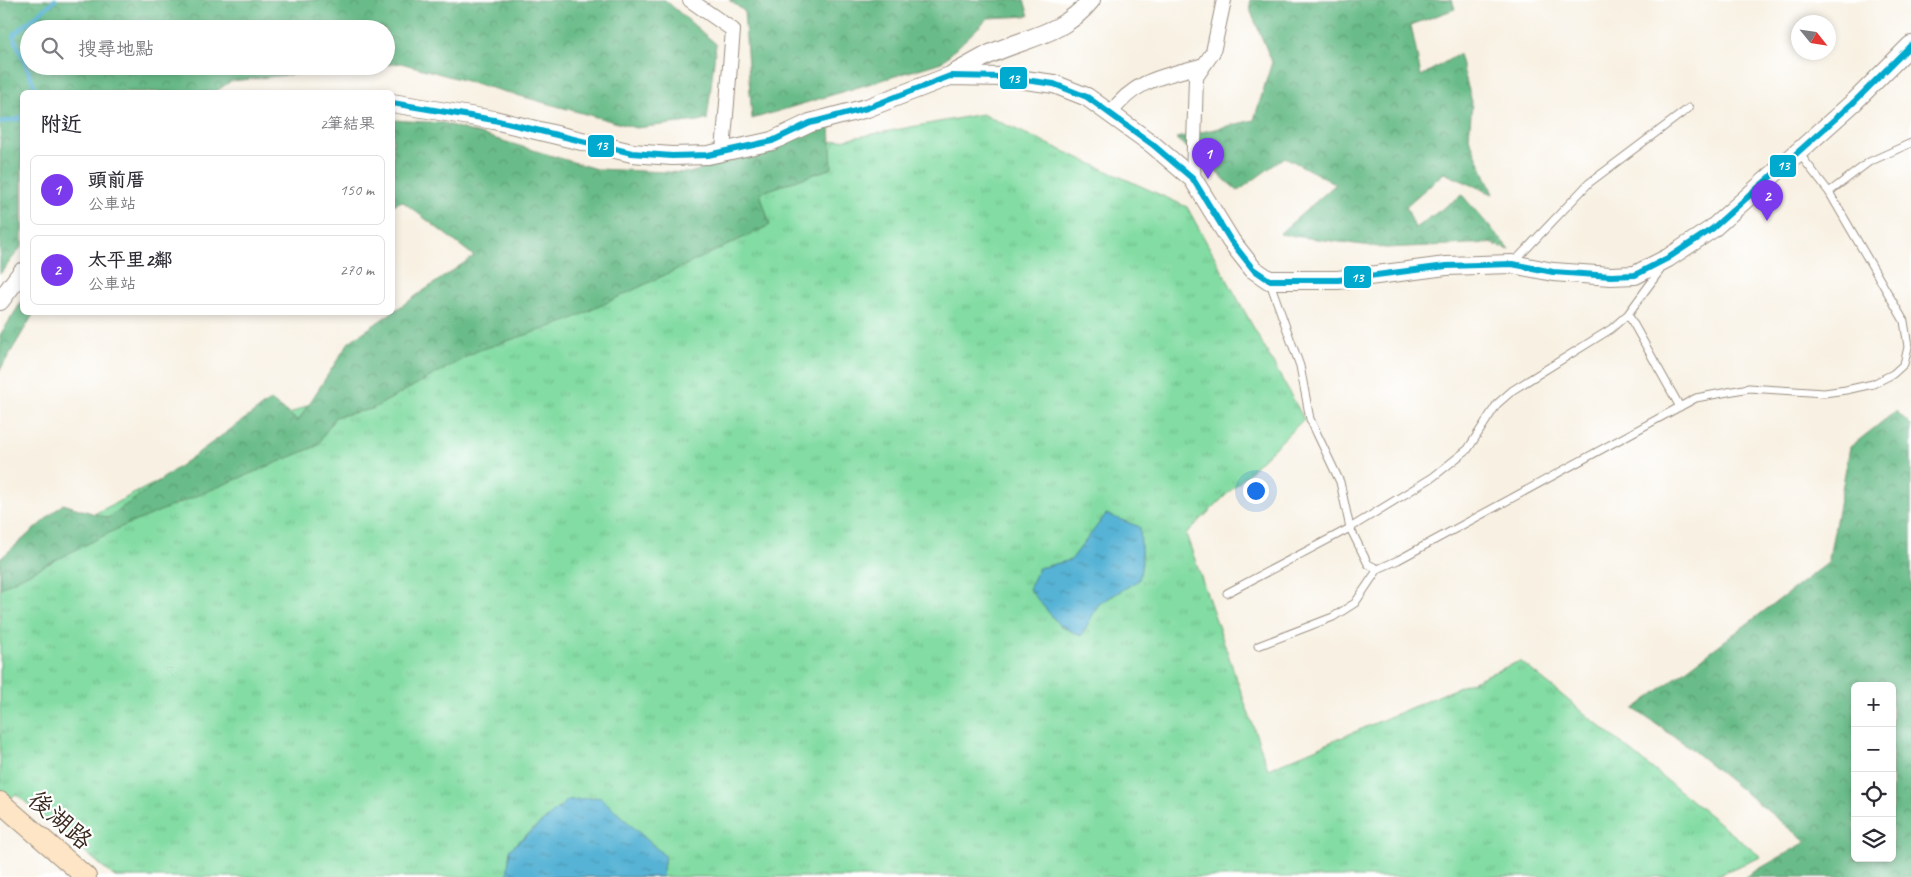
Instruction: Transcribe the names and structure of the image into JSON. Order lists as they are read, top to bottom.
{
  "streets": {
    "main road": ["後湖路"]
  },
  "lines": ["transit line 13"],
  "north": "bottom right",
  "page": {
    "search": "搜尋地點",
    "heading": ["附近", "2筆結果"],
    "pins": ["1", "2"],
    "list": [
      {
        "mark": "1",
        "name": "頭前厝",
        "note": "公車站",
        "value": "150 m"
      },
      {
        "mark": "2",
        "name": "太平里2鄰",
        "note": "公車站",
        "value": "270 m"
      }
    ],
    "map_buttons": ["+", "−"]
  }
}
